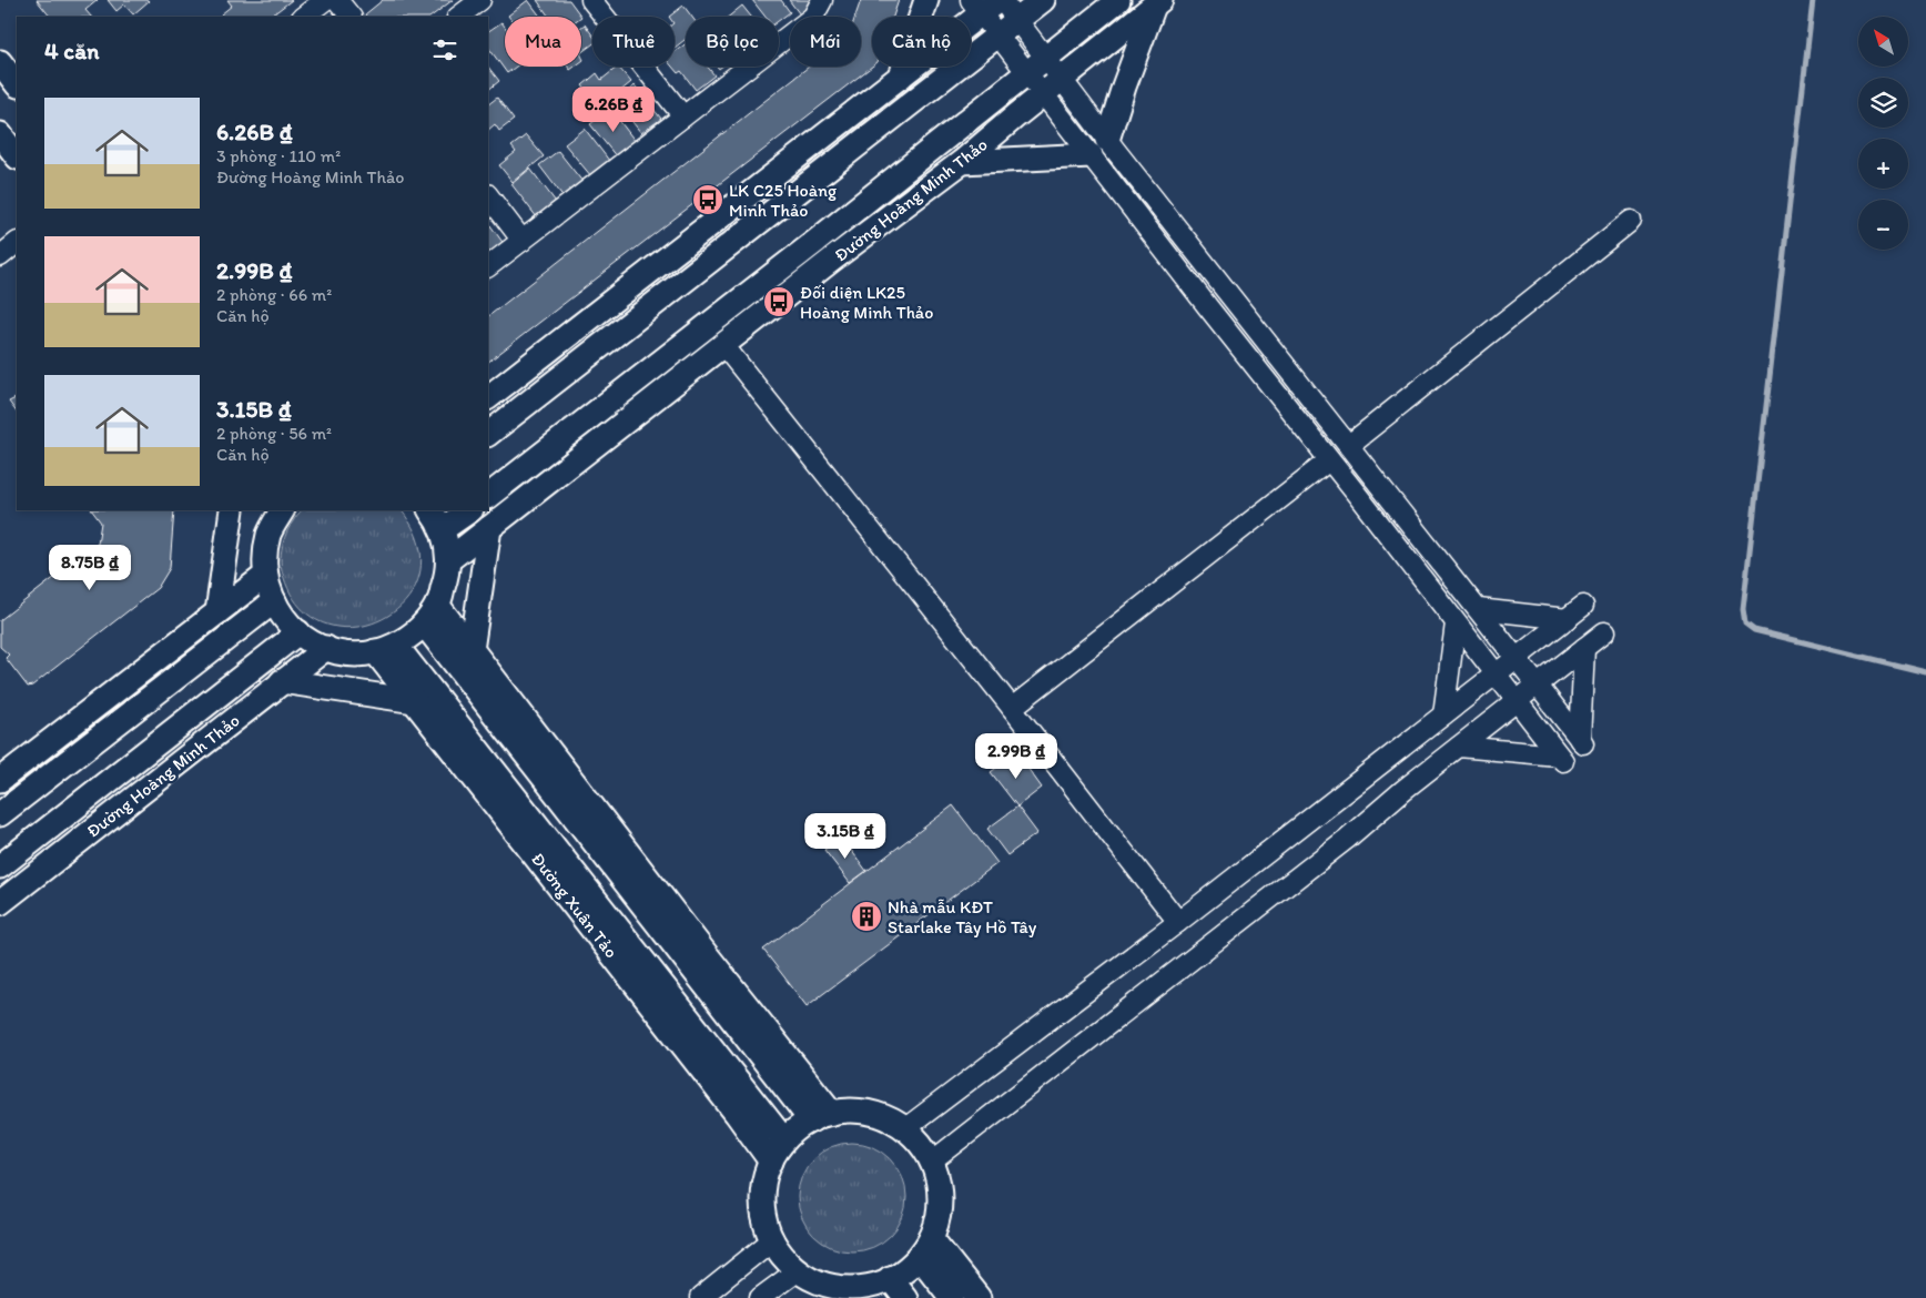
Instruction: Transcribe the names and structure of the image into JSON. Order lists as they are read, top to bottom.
{
  "streets": {
    "main road": ["Đường Hoàng Minh Thảo", "Đường Xuân Tảo"]
  },
  "places": {
    "bus stop": ["LK C25 Hoàng Minh Thảo", "Đối diện LK25 Hoàng Minh Thảo"],
    "building": ["Nhà mẫu KĐT Starlake Tây Hồ Tây"]
  },
  "north": "top left",
  "page": {
    "map_buttons": ["+", "−"],
    "chip": [
      "Mua",
      "Thuê",
      "Bộ lọc",
      "Mới",
      "Căn hộ"
    ],
    "heading": "4 căn",
    "list": [
      {
        "name": "6.26B ₫",
        "note": "3 phòng · 110 m² · Đường Hoàng Minh Thảo"
      },
      {
        "name": "2.99B ₫",
        "note": "2 phòng · 66 m² · Căn hộ"
      },
      {
        "name": "3.15B ₫",
        "note": "2 phòng · 56 m² · Căn hộ"
      }
    ],
    "price": [
      "6.26B ₫",
      "8.75B ₫",
      "2.99B ₫",
      "3.15B ₫"
    ]
  }
}
